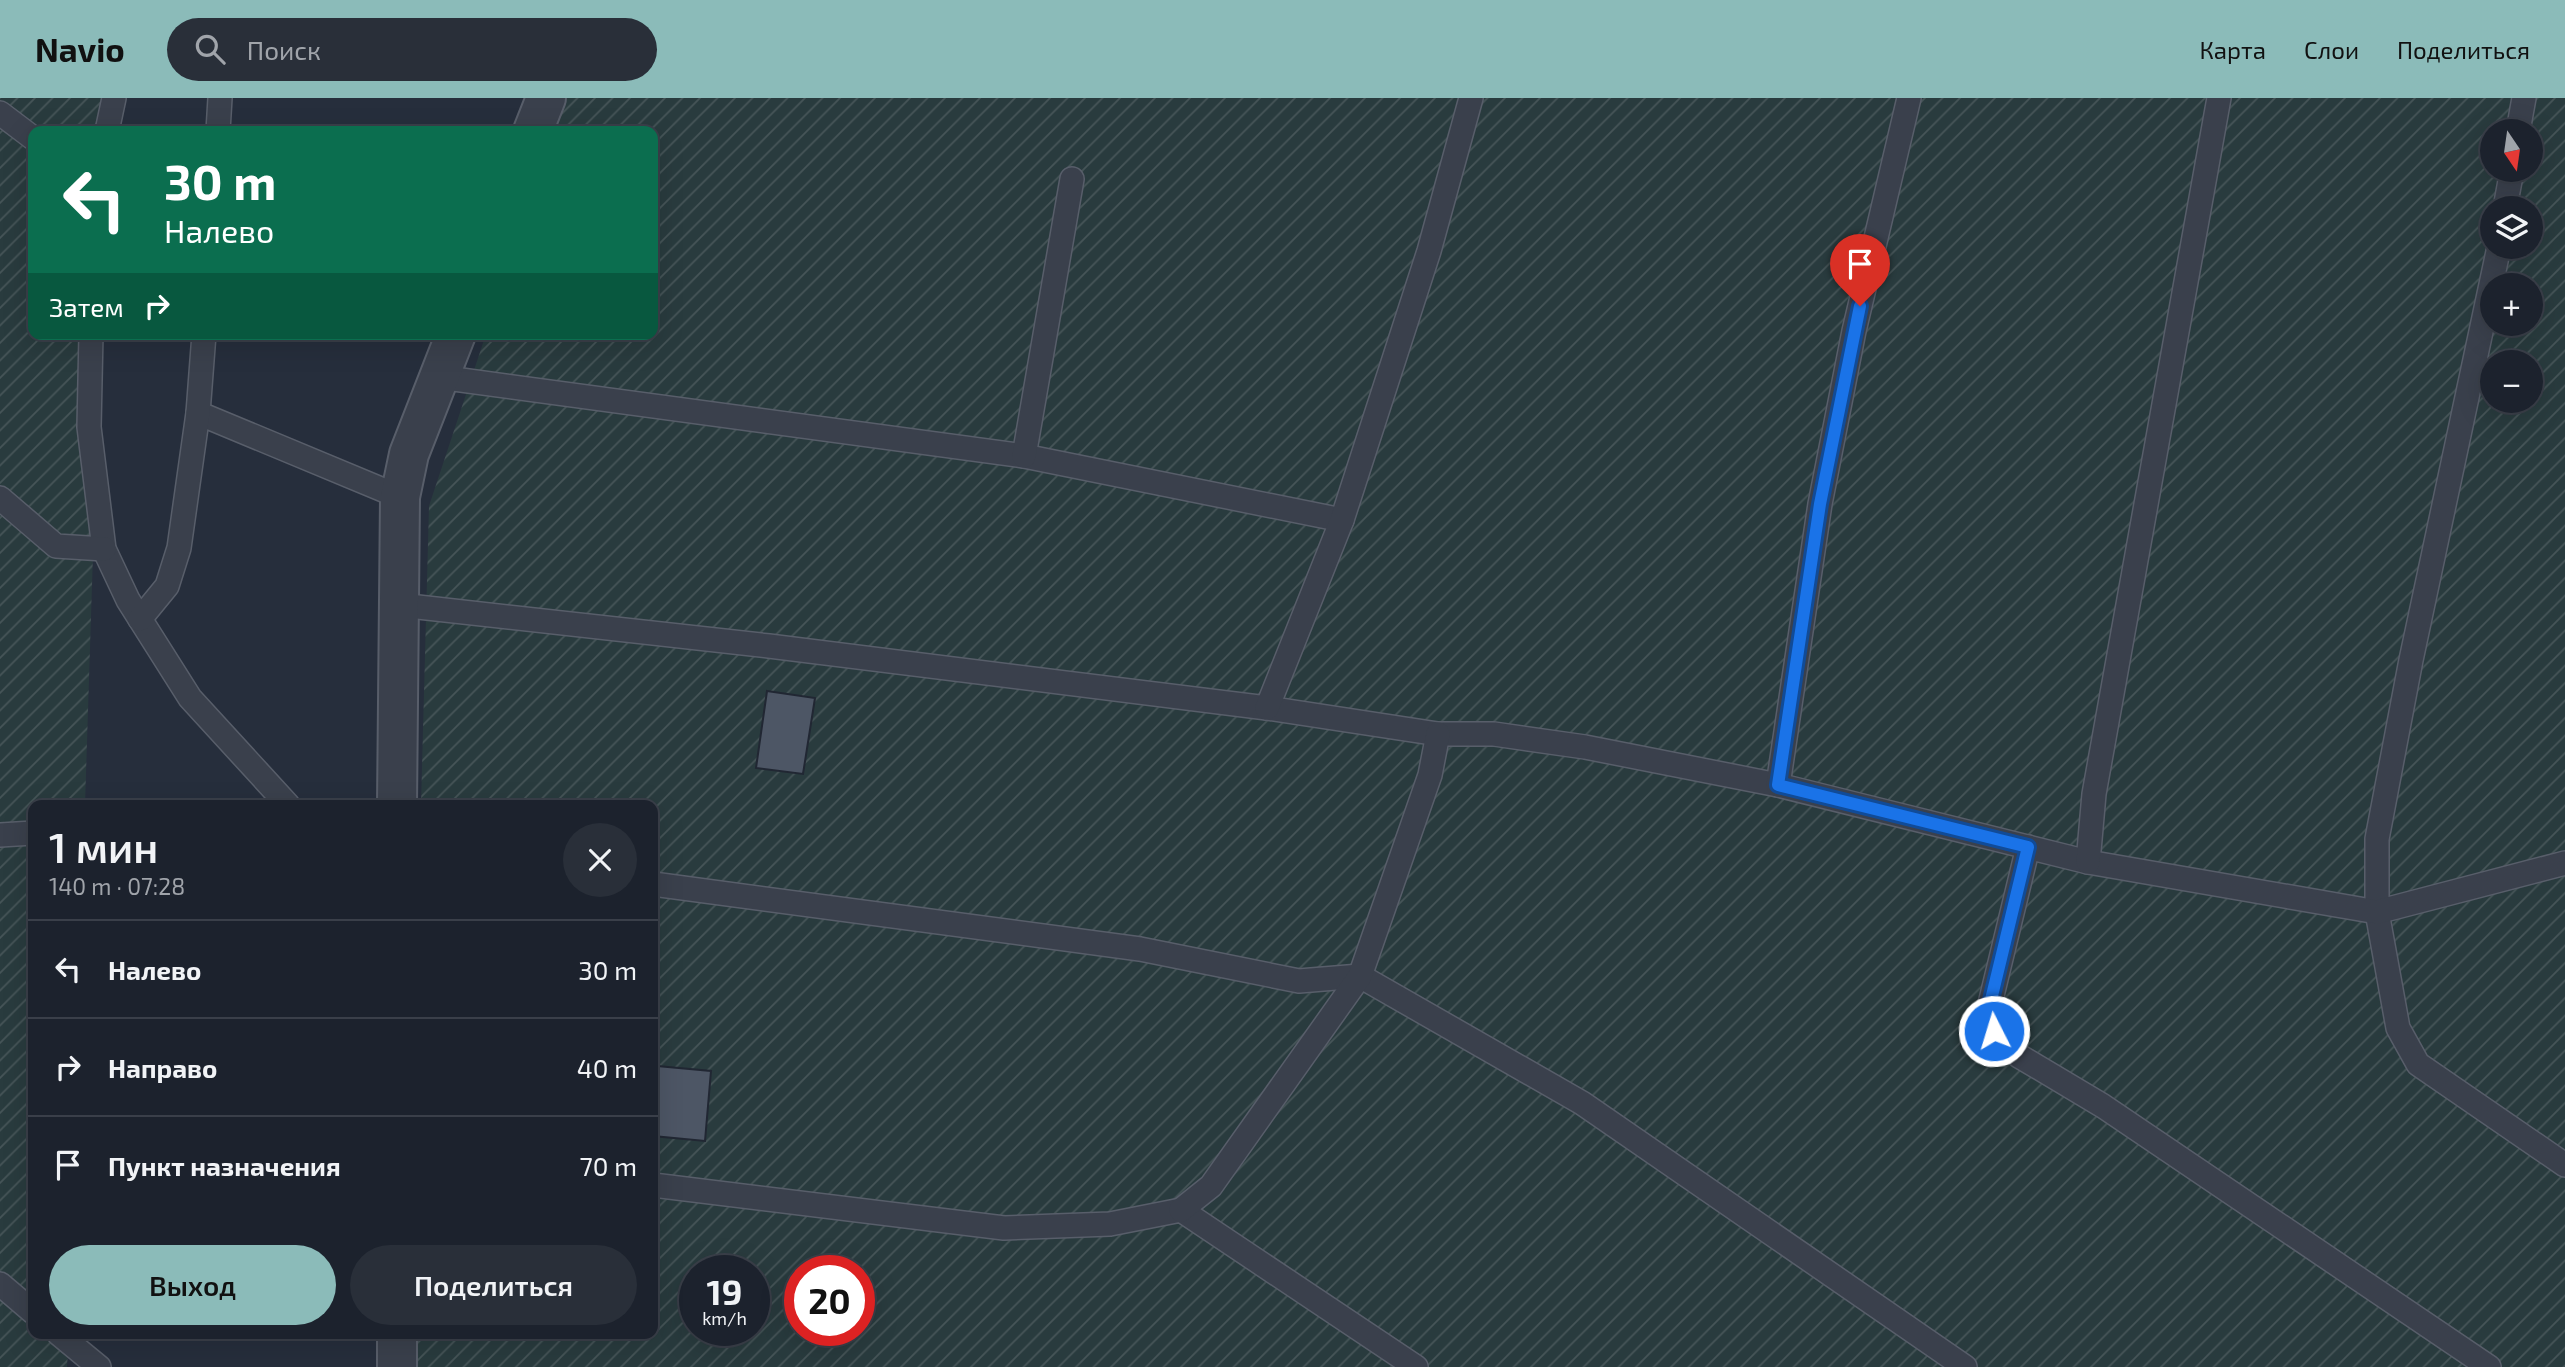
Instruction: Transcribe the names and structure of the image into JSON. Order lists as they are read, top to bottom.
{
  "north": "bottom",
  "page": {
    "header": "Navio",
    "search": "Поиск",
    "nav": ["Карта", "Слои", "Поделиться"],
    "map_buttons": ["+", "−"],
    "turn": ["30 m", "Налево"],
    "then": "Затем",
    "heading": ["1 мин", "140 m · 07:28"],
    "list": [
      {
        "name": "Налево",
        "value": "30 m"
      },
      {
        "name": "Направо",
        "value": "40 m"
      },
      {
        "name": "Пункт назначения",
        "value": "70 m"
      }
    ],
    "buttons": ["Выход", "Поделиться"],
    "speed": "19 km/h",
    "limit": "20"
  }
}
